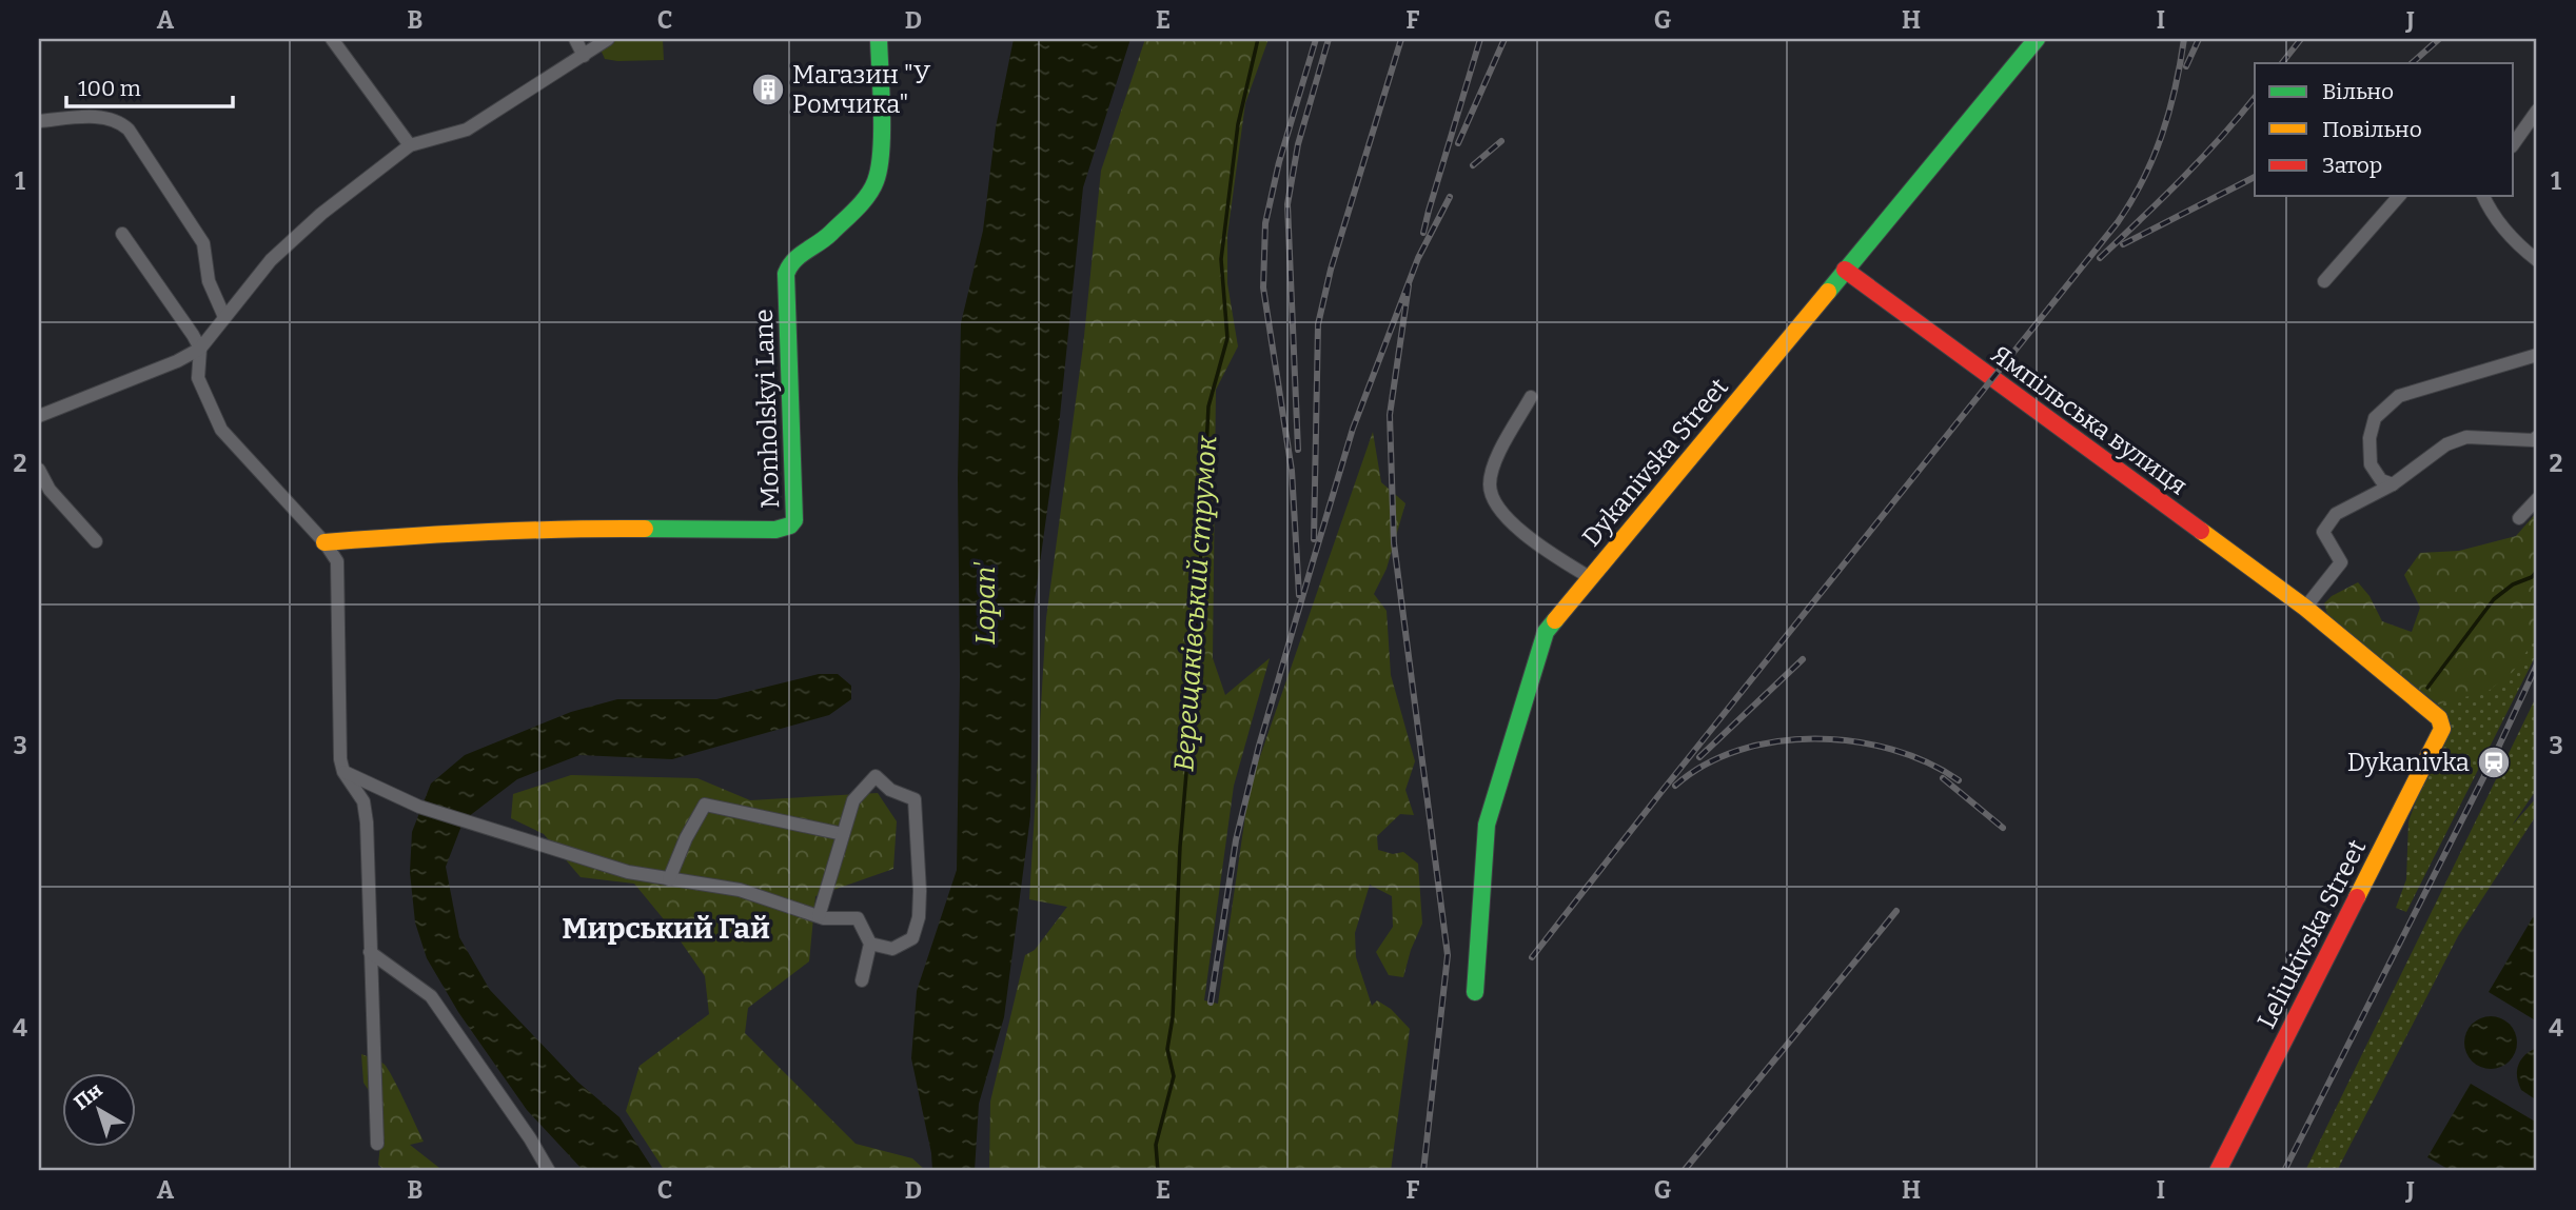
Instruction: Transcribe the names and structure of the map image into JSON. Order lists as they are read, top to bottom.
{
  "streets": {
    "street": [
      "Monholskyi Lane",
      "Ямпільська вулиця",
      "Dykanivska Street",
      "Leliukivska Street"
    ]
  },
  "crossings": [
    ["Ямпільська вулиця", "Dykanivska Street"],
    ["Ямпільська вулиця", "Leliukivska Street"]
  ],
  "districts": ["Мирський Гай"],
  "water": ["Lopan'", "Верещаківський струмок"],
  "places": {
    "building": ["Магазин \"У Ромчика\""],
    "station": ["Dykanіvka"]
  },
  "legend": ["Вільно", "Повільно", "Затор"],
  "scale_bar": "100 m",
  "north": "top left",
  "grid": {
    "columns": [
      "A",
      "B",
      "C",
      "D",
      "E",
      "F",
      "G",
      "H",
      "I",
      "J"
    ],
    "rows": [
      "1",
      "2",
      "3",
      "4"
    ]
  }
}
